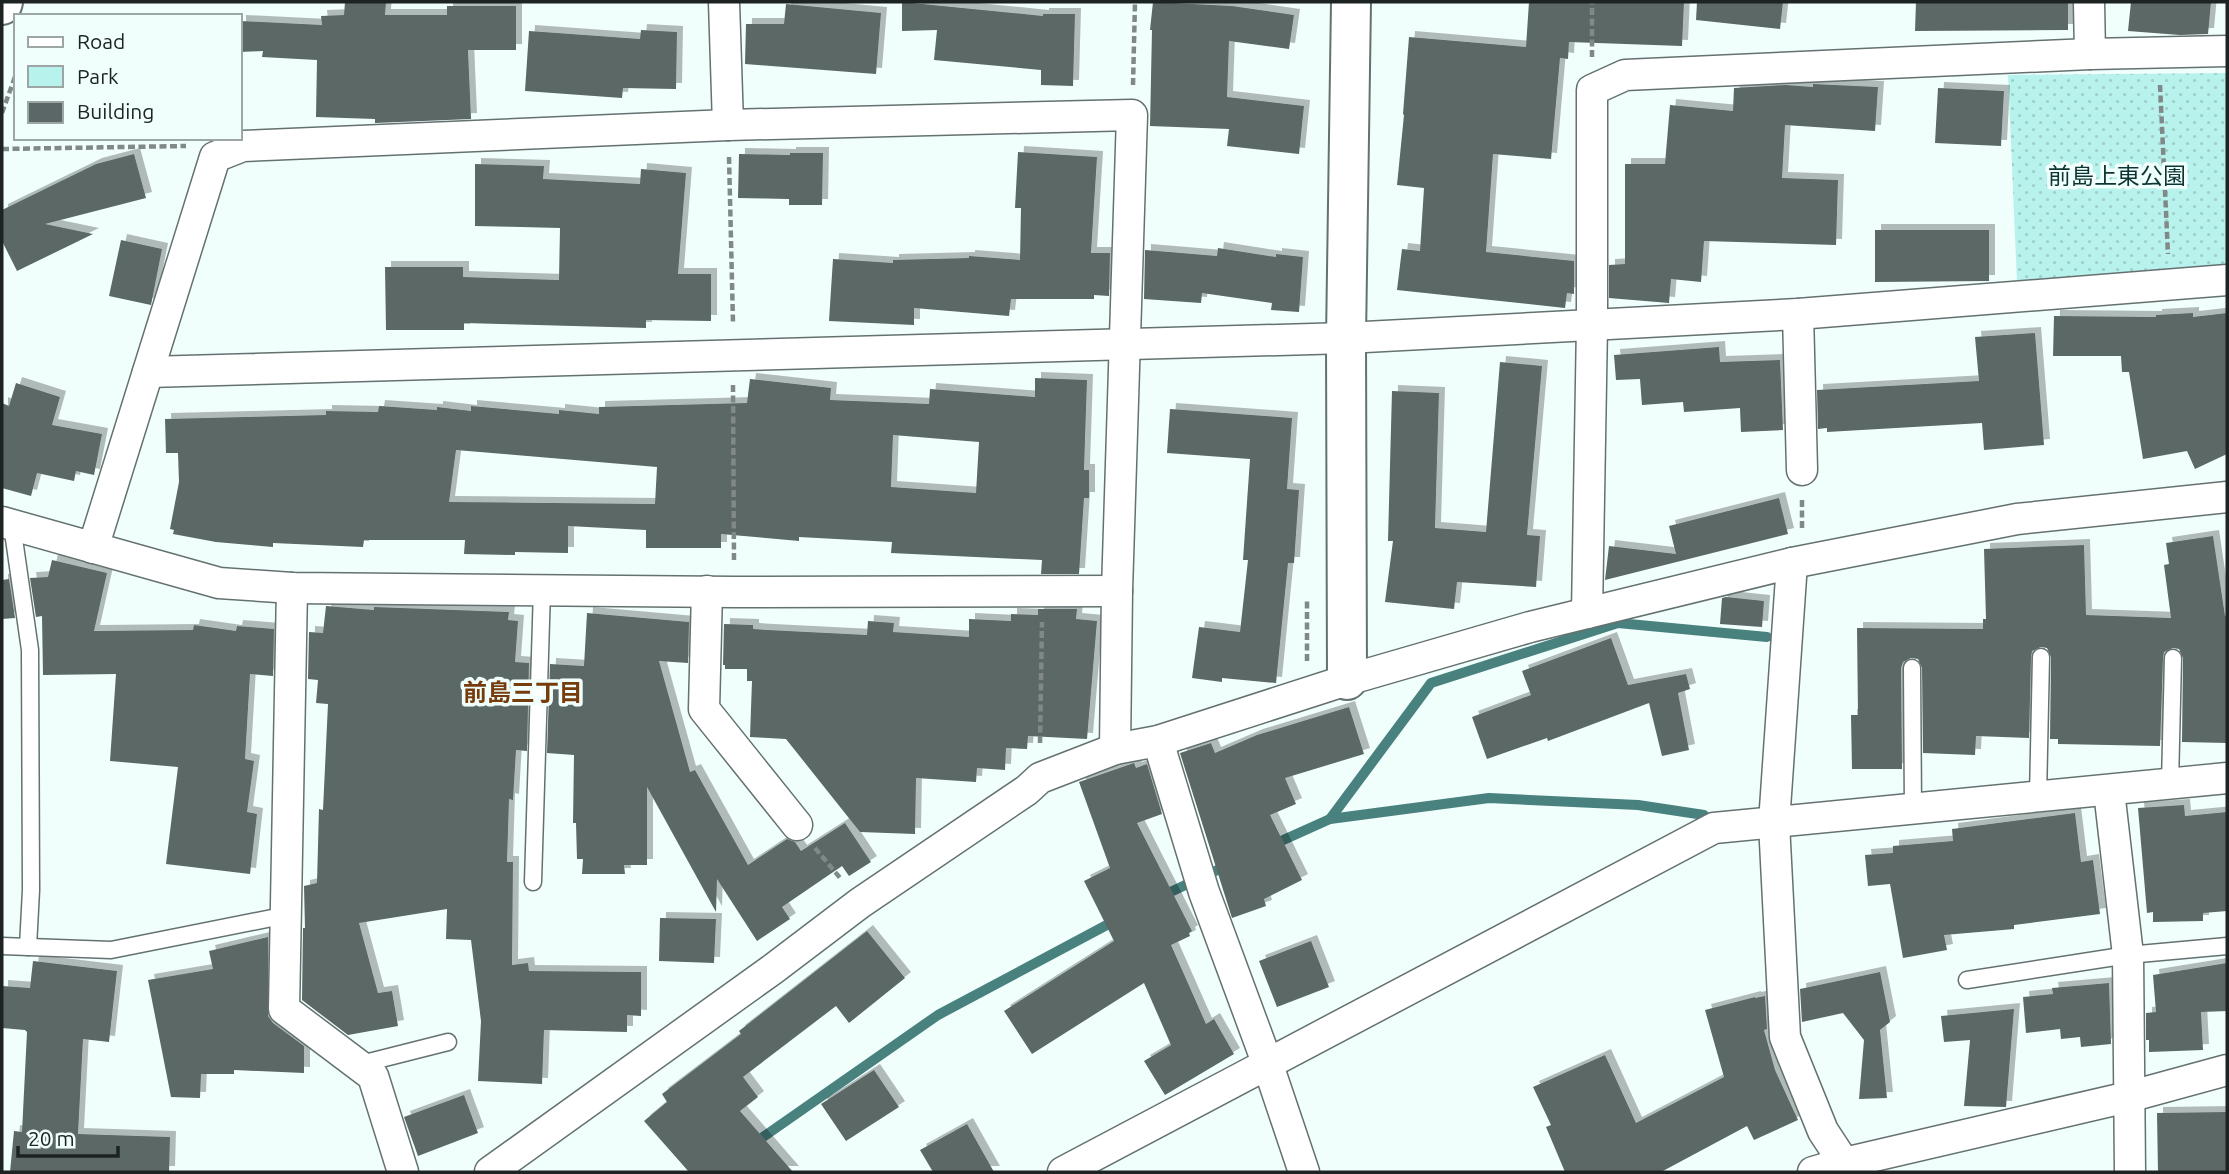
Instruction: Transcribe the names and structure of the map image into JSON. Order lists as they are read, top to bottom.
{
  "districts": ["前島三丁目"],
  "parks": ["前島上東公園"],
  "legend": ["Road", "Park", "Building"],
  "scale_bar": "20 m"
}
